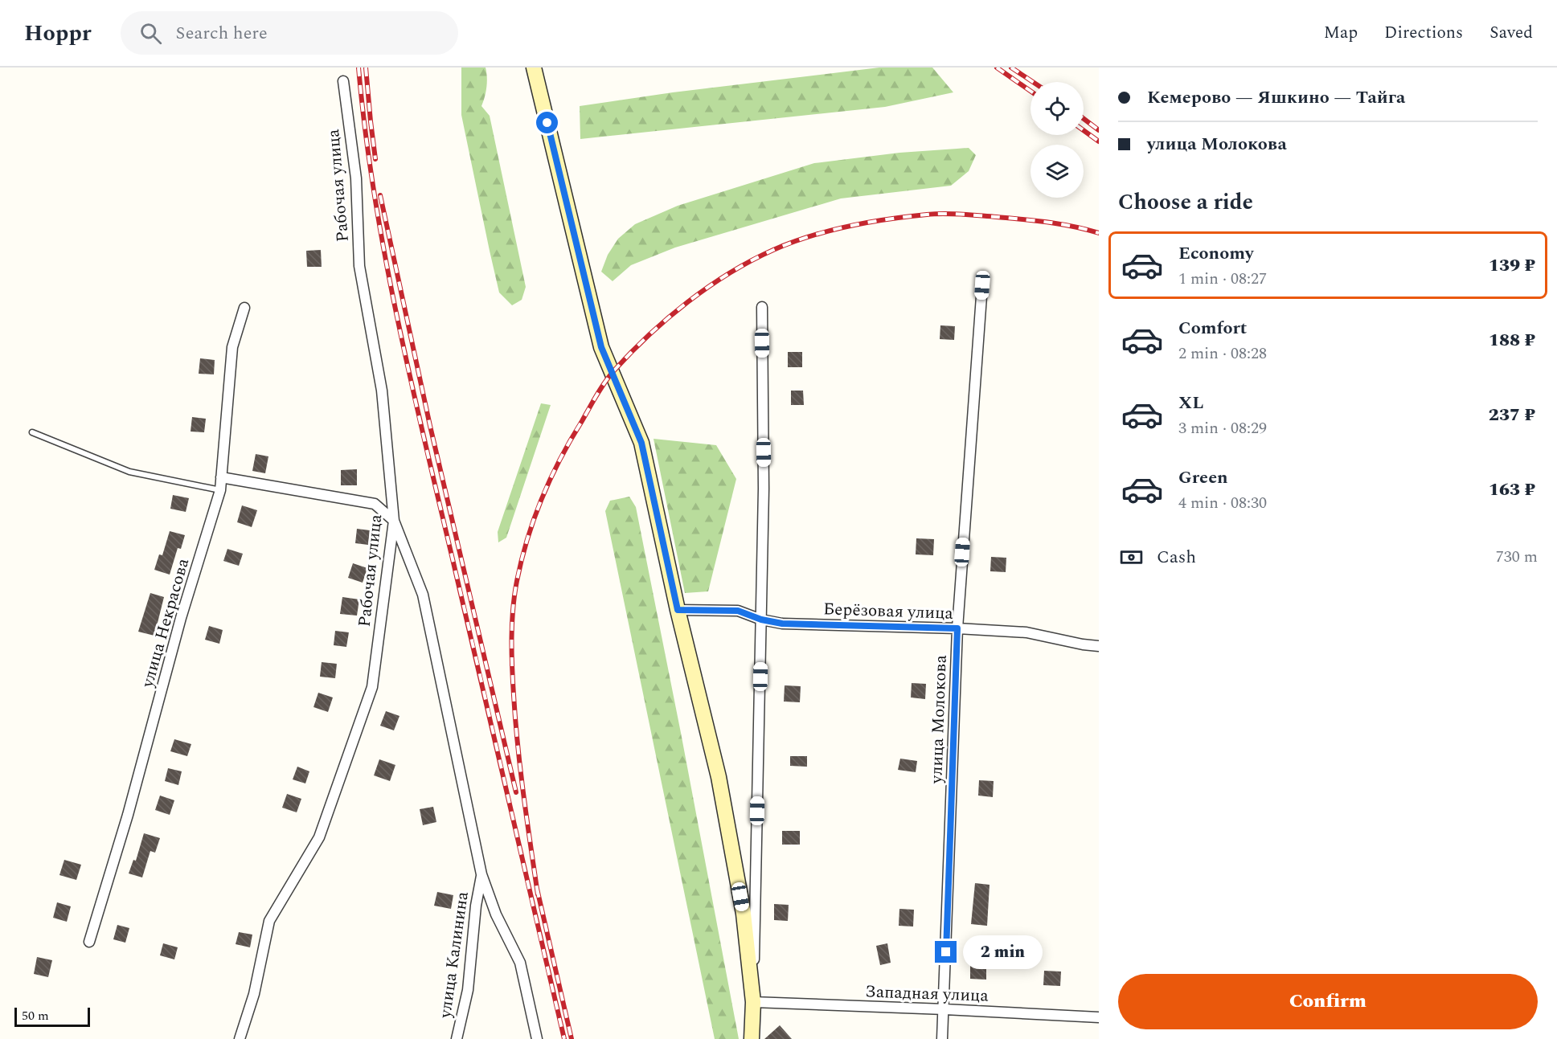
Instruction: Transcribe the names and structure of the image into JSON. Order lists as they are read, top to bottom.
{
  "streets": {
    "street": [
      "Рабочая улица",
      "Берёзовая улица",
      "улица Некрасова",
      "улица Молокова",
      "улица Калинина",
      "Западная улица"
    ]
  },
  "crossings": [
    ["Берёзовая улица", "улица Молокова"],
    ["улица Молокова", "Западная улица"]
  ],
  "scale_bar": "50 m",
  "page": {
    "header": "Hoppr",
    "search": "Search here",
    "nav": ["Map", "Directions", "Saved"],
    "banner": ["Кемерово — Яшкино — Тайга", "улица Молокова"],
    "heading": "Choose a ride",
    "list": [
      {
        "name": "Economy",
        "note": "1 min · 08:27",
        "value": "139 ₽"
      },
      {
        "name": "Comfort",
        "note": "2 min · 08:28",
        "value": "188 ₽"
      },
      {
        "name": "XL",
        "note": "3 min · 08:29",
        "value": "237 ₽"
      },
      {
        "name": "Green",
        "note": "4 min · 08:30",
        "value": "163 ₽"
      }
    ],
    "pay": ["Cash", "730 m"],
    "bubble": "2 min",
    "buttons": "Confirm",
    "scale": "50 m"
  }
}
